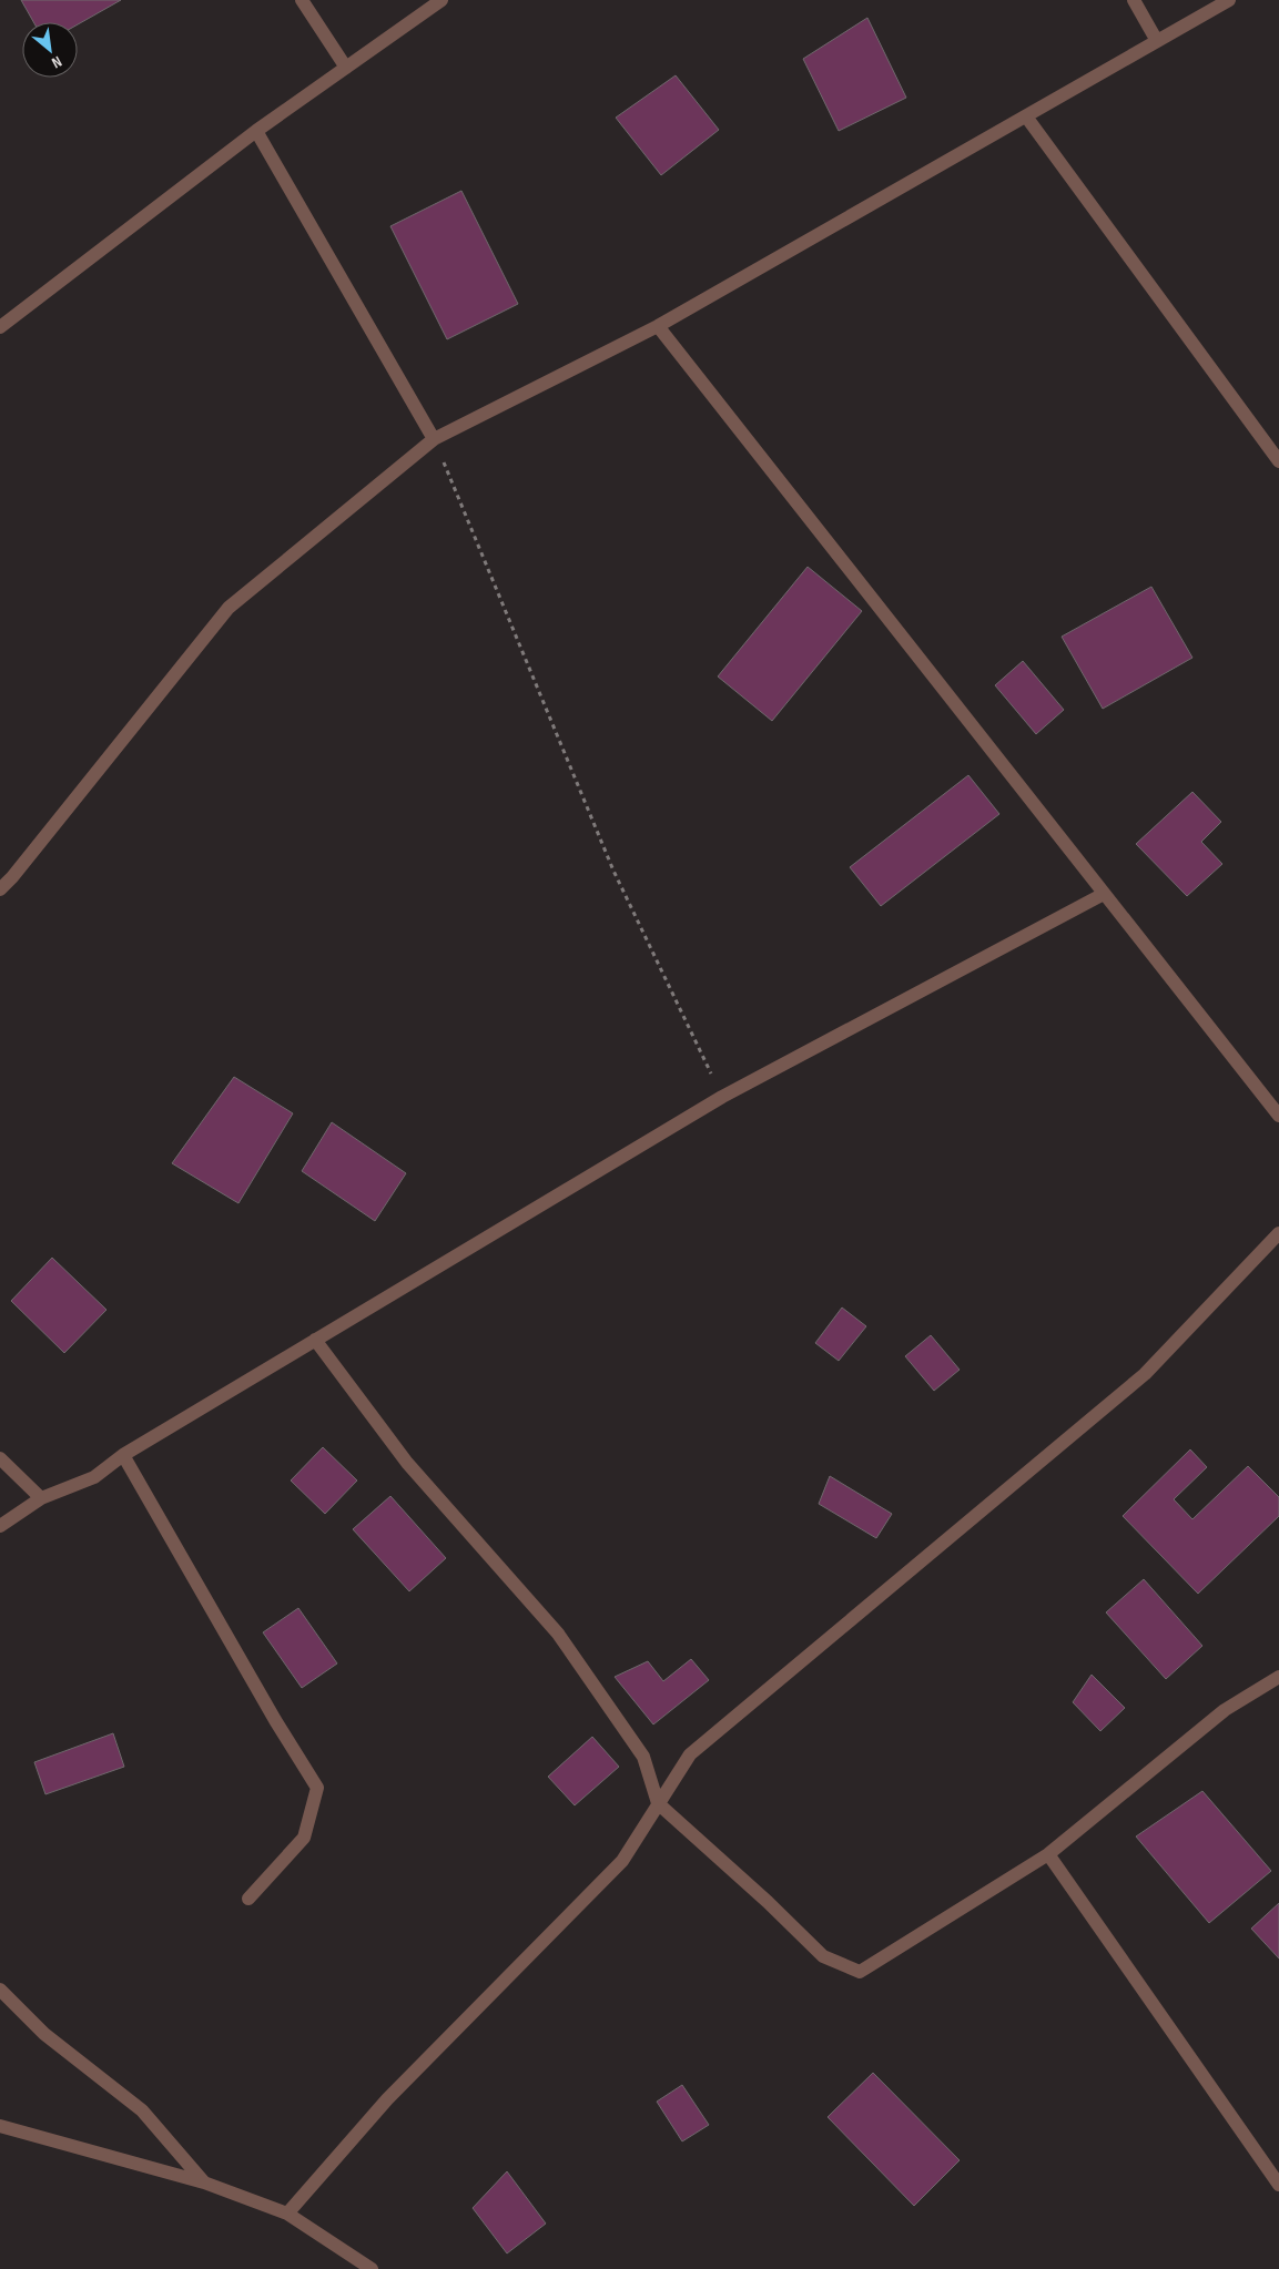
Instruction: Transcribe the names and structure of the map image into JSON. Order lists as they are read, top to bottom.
{
  "north": "bottom right"
}
